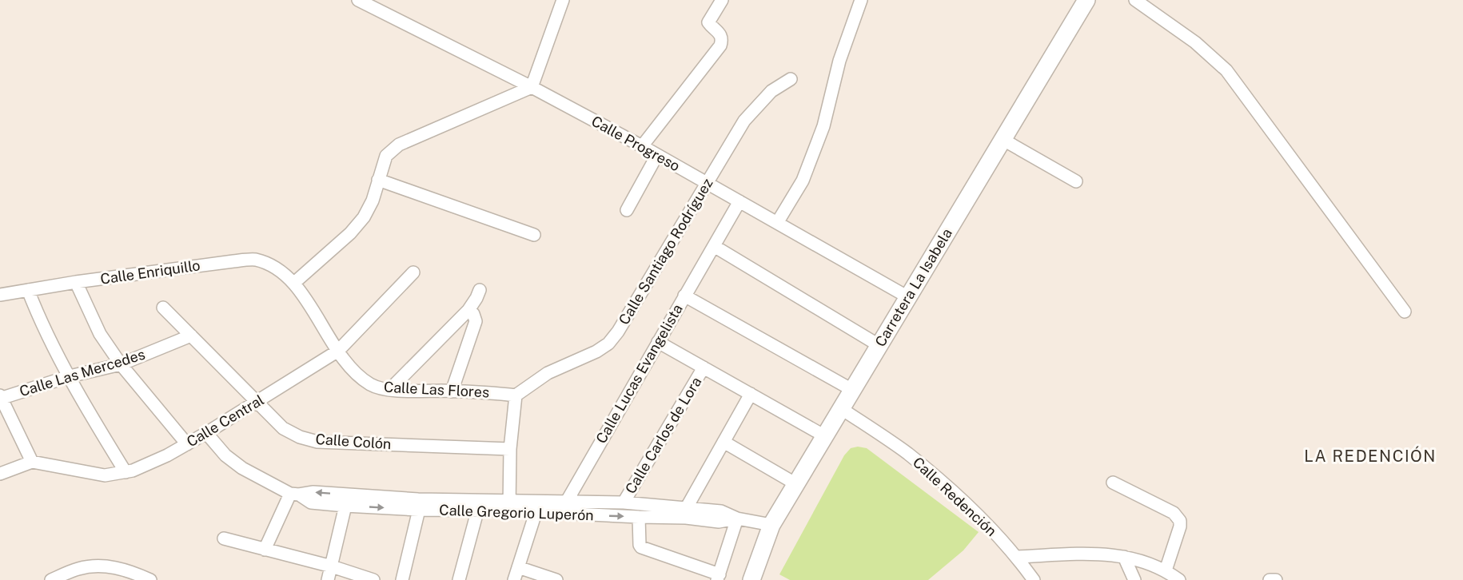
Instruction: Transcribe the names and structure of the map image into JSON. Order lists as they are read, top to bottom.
{
  "streets": {
    "main road": ["Carretera La Isabela"],
    "street": [
      "Calle Progreso",
      "Calle Santiago Rodríguez",
      "Calle Enriquillo",
      "Calle Las Mercedes",
      "Calle Lucas Evangelista",
      "Calle Las Flores",
      "Calle Central",
      "Calle Carlos de Lora",
      "Calle Colón",
      "Calle Redención",
      "Calle Gregorio Luperón"
    ]
  },
  "crossings": [
    ["Calle Progreso", "Calle Santiago Rodríguez"],
    ["Calle Progreso", "Carretera La Isabela"],
    ["Calle Progreso", "Calle Lucas Evangelista"],
    ["Calle Santiago Rodríguez", "Calle Las Flores"],
    ["Calle Enriquillo", "Calle Las Flores"],
    ["Carretera La Isabela", "Calle Redención"],
    ["Carretera La Isabela", "Calle Gregorio Luperón"],
    ["Calle Las Mercedes", "Calle Colón"],
    ["Calle Lucas Evangelista", "Calle Gregorio Luperón"],
    ["Calle Las Flores", "Calle Central"],
    ["Calle Central", "Calle Colón"],
    ["Calle Central", "Calle Gregorio Luperón"],
    ["Calle Carlos de Lora", "Calle Gregorio Luperón"]
  ],
  "districts": ["LA REDENCIÓN"]
}
